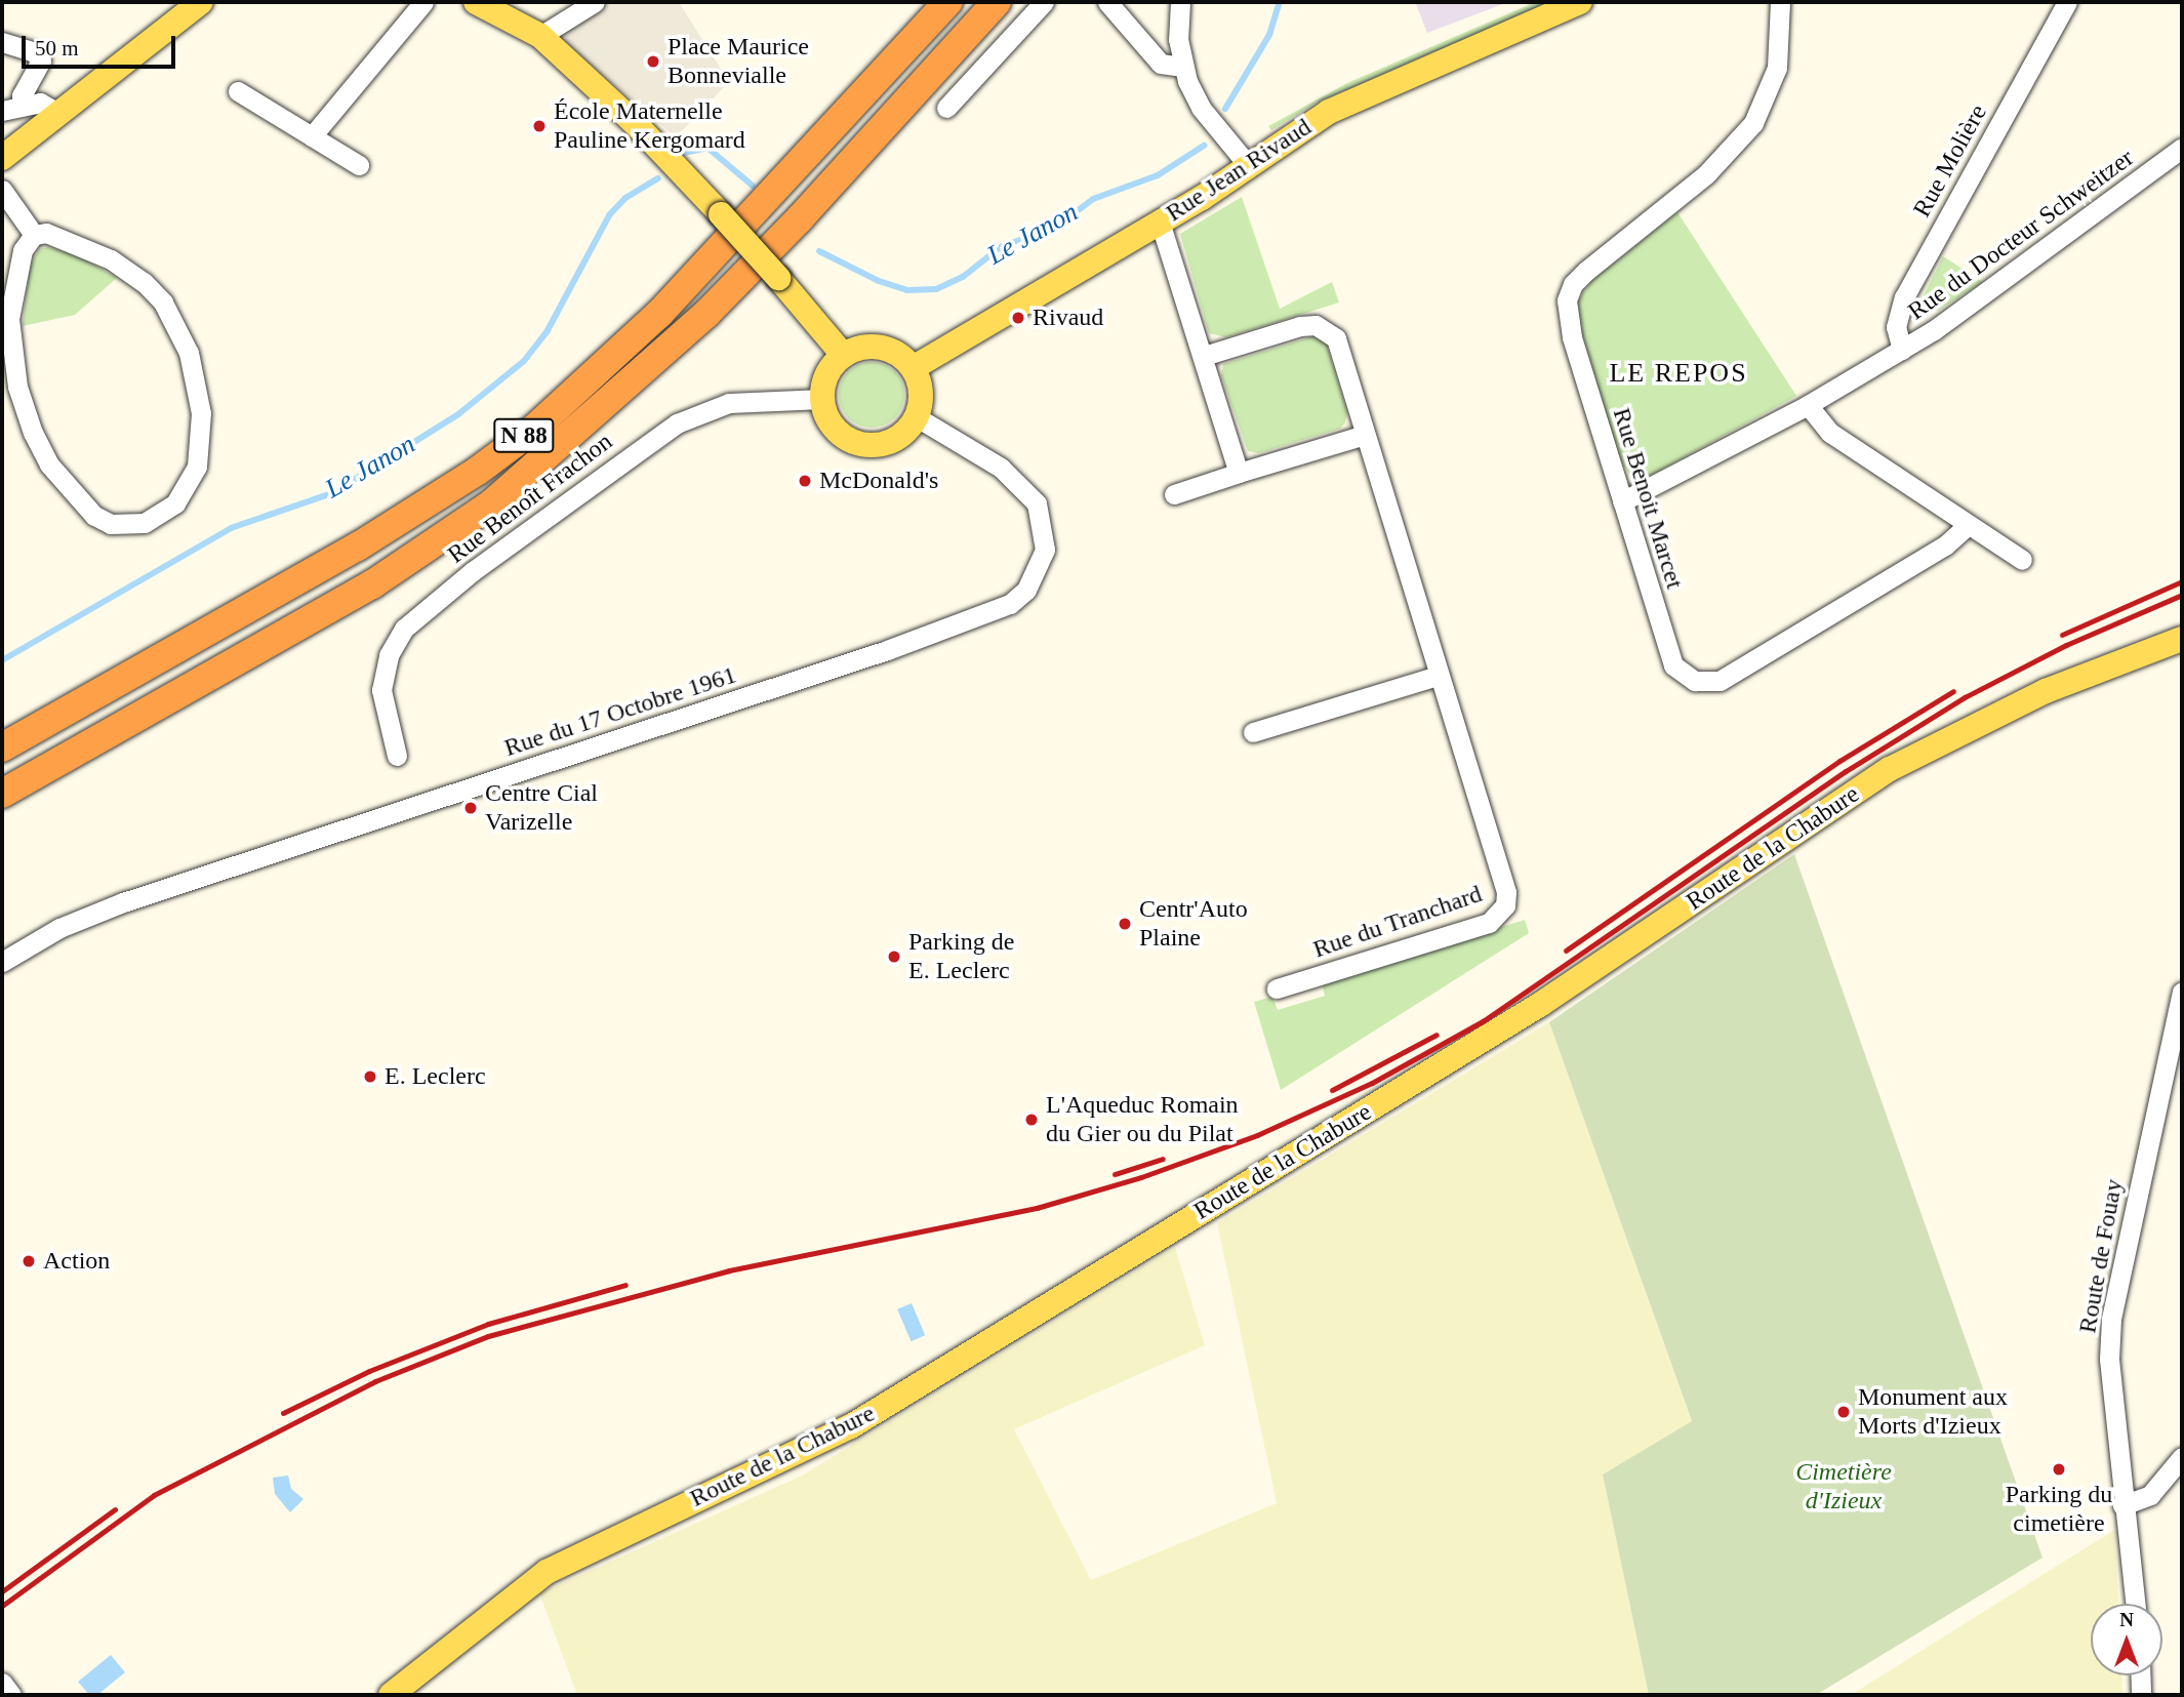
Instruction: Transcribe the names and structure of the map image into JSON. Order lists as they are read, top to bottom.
{
  "streets": {
    "highway": ["N 88"],
    "main road": ["Rue Jean Rivaud", "Route de la Chabure"],
    "street": [
      "Rue Molière",
      "Rue du Docteur Schweitzer",
      "Rue Benoît Frachon",
      "Rue Benoit Marcet",
      "Rue du 17 Octobre 1961",
      "Rue du Tranchard",
      "Route de Fouay"
    ]
  },
  "crossings": [
    ["Rue Molière", "Rue du Docteur Schweitzer"],
    ["Rue Jean Rivaud", "Rue Benoît Frachon"],
    ["Rue Jean Rivaud", "Rue du 17 Octobre 1961"],
    ["Rue du Docteur Schweitzer", "Rue Benoit Marcet"],
    ["Rue Benoît Frachon", "Rue du 17 Octobre 1961"]
  ],
  "districts": ["LE REPOS"],
  "water": ["Le Janon"],
  "parks": ["Cimetière d'Izieux"],
  "places": [
    "Place Maurice Bonnevialle",
    "École Maternelle Pauline Kergomard",
    "Rivaud",
    "McDonald's",
    "Centre Cial Varizelle",
    "Centr'Auto Plaine",
    "Parking de E. Leclerc",
    "E. Leclerc",
    "L'Aqueduc Romain du Gier ou du Pilat",
    "Action",
    "Monument aux Morts d'Izieux",
    "Parking du cimetière"
  ],
  "scale_bar": "50 m",
  "north": "top"
}
